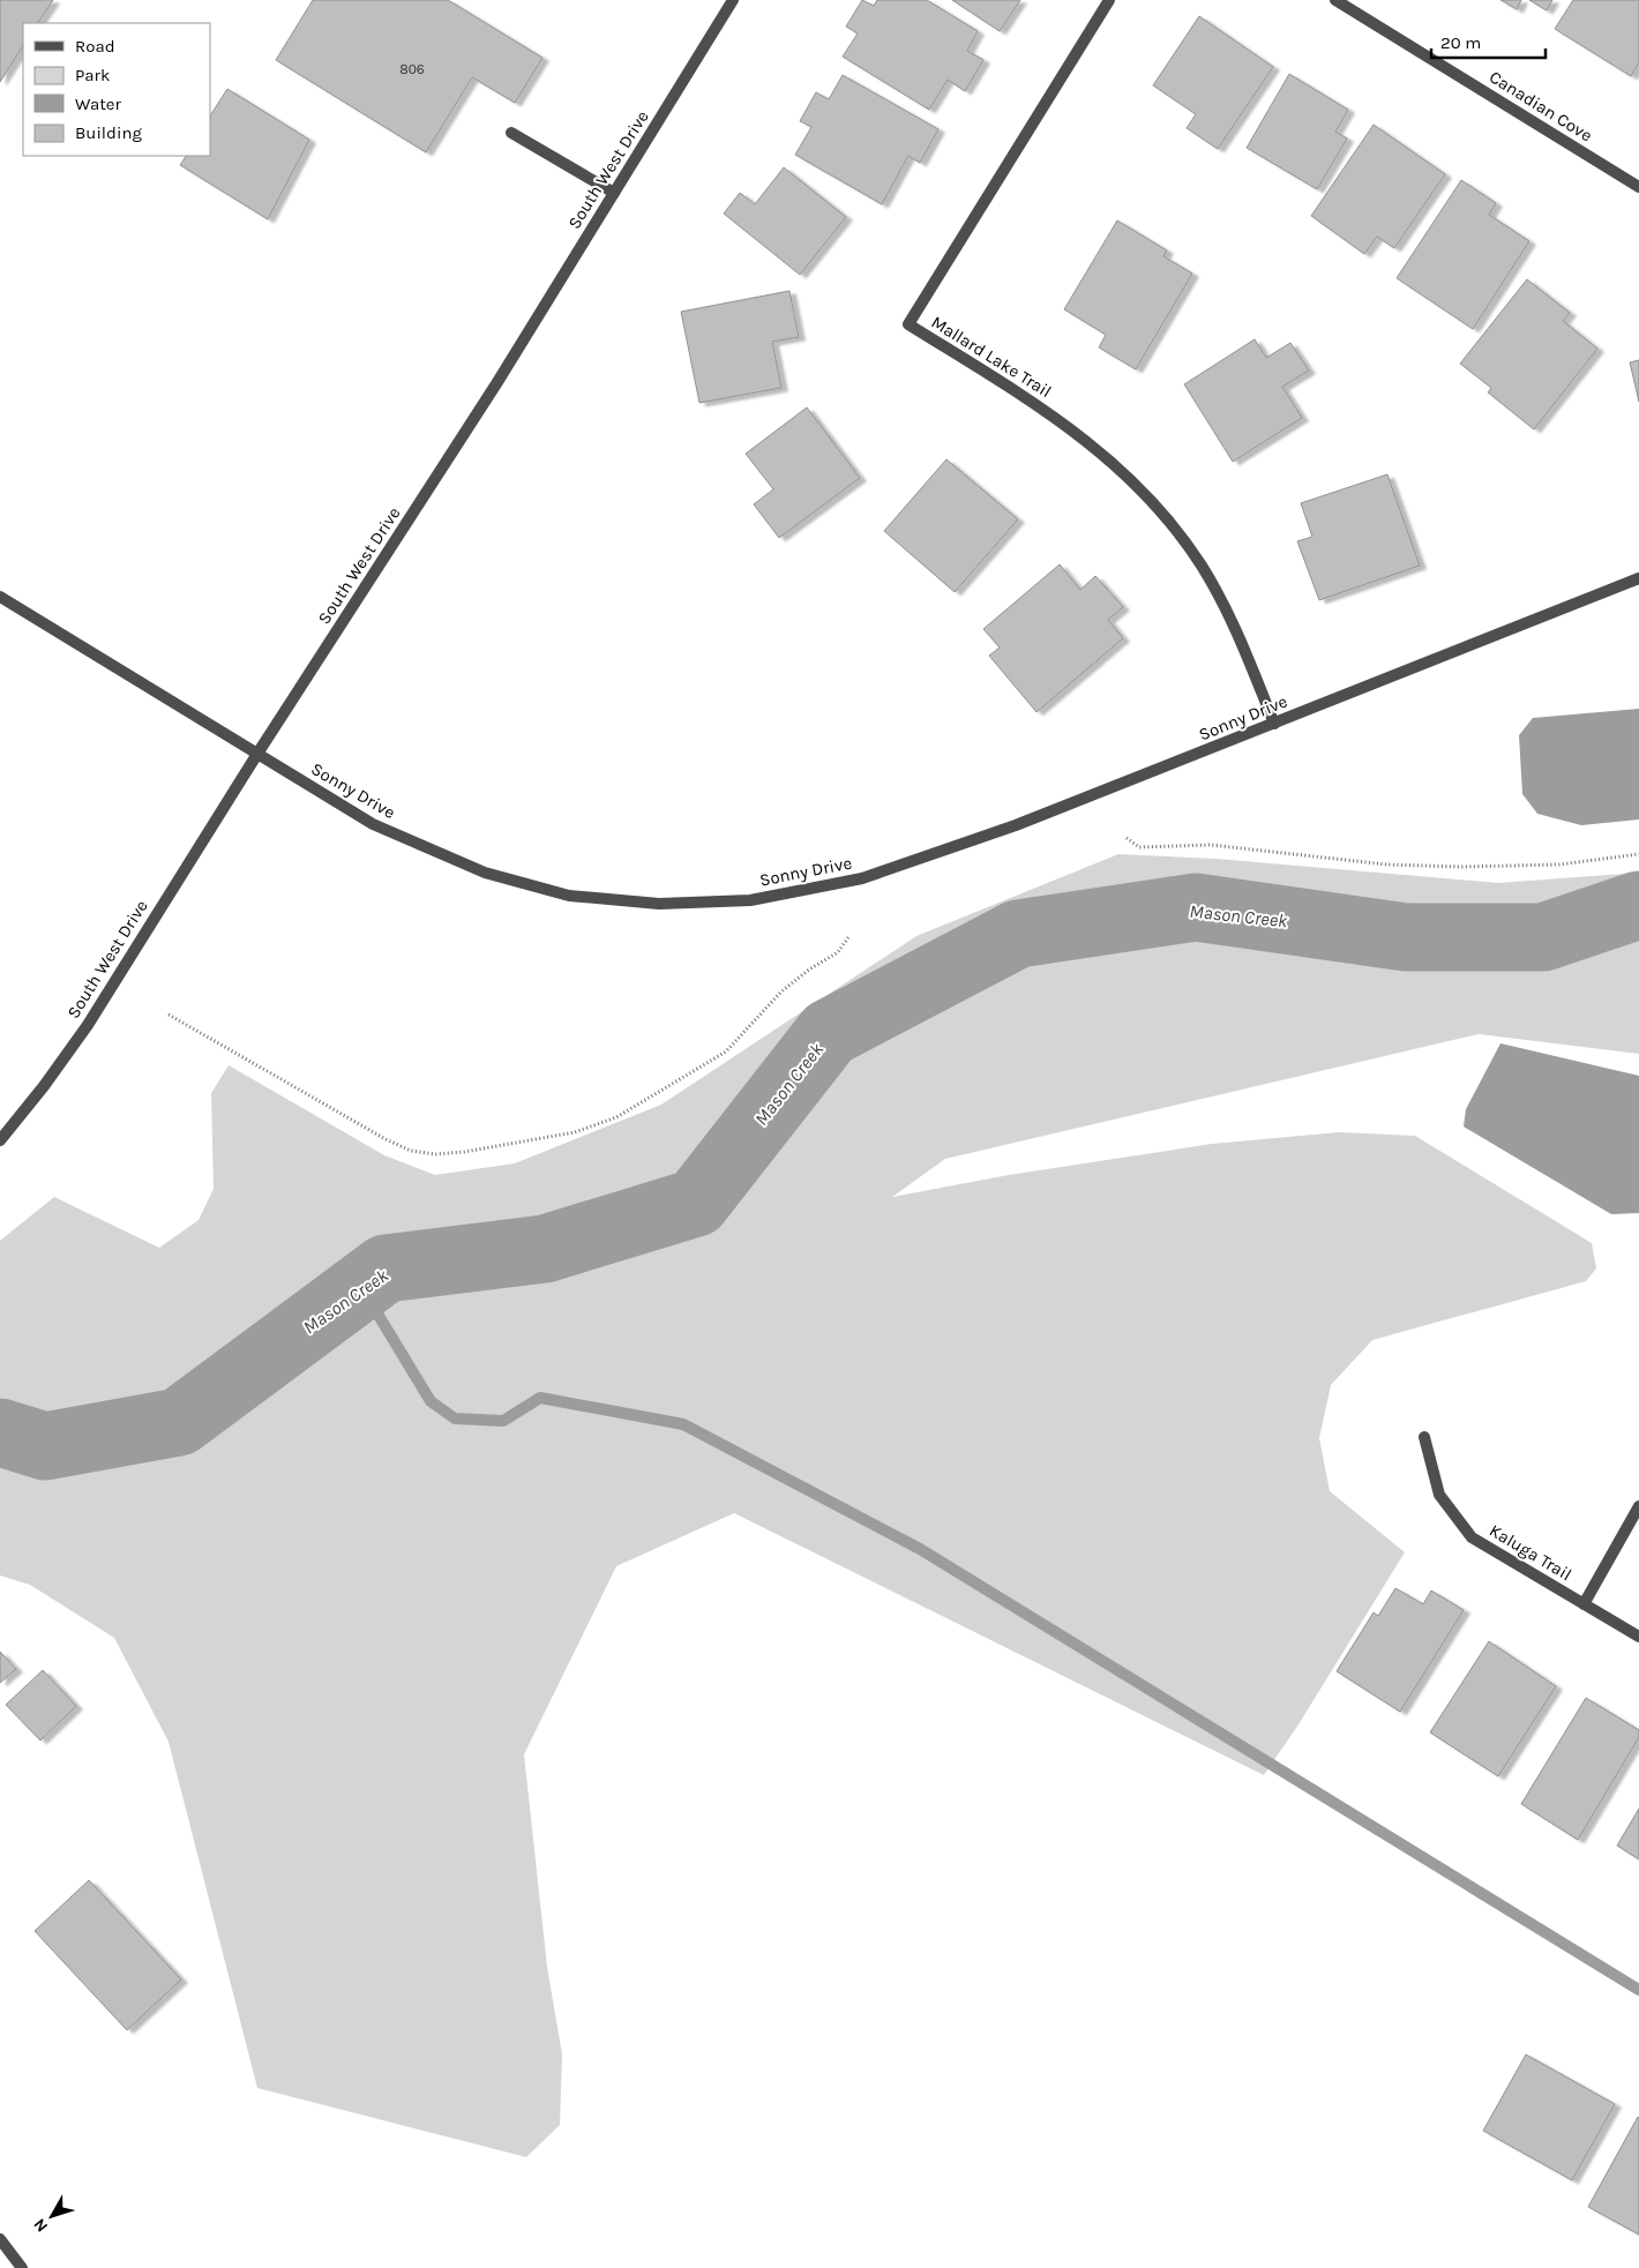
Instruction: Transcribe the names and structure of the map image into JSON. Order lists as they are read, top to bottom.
{
  "streets": {
    "street": [
      "Canadian Cove",
      "South West Drive",
      "Mallard Lake Trail",
      "Sonny Drive",
      "Kaluga Trail"
    ]
  },
  "crossings": [
    ["South West Drive", "Sonny Drive"],
    ["Mallard Lake Trail", "Sonny Drive"]
  ],
  "water": ["Mason Creek"],
  "house_numbers": ["806"],
  "legend": [
    "Road",
    "Park",
    "Water",
    "Building"
  ],
  "scale_bar": "20 m",
  "north": "bottom left"
}
